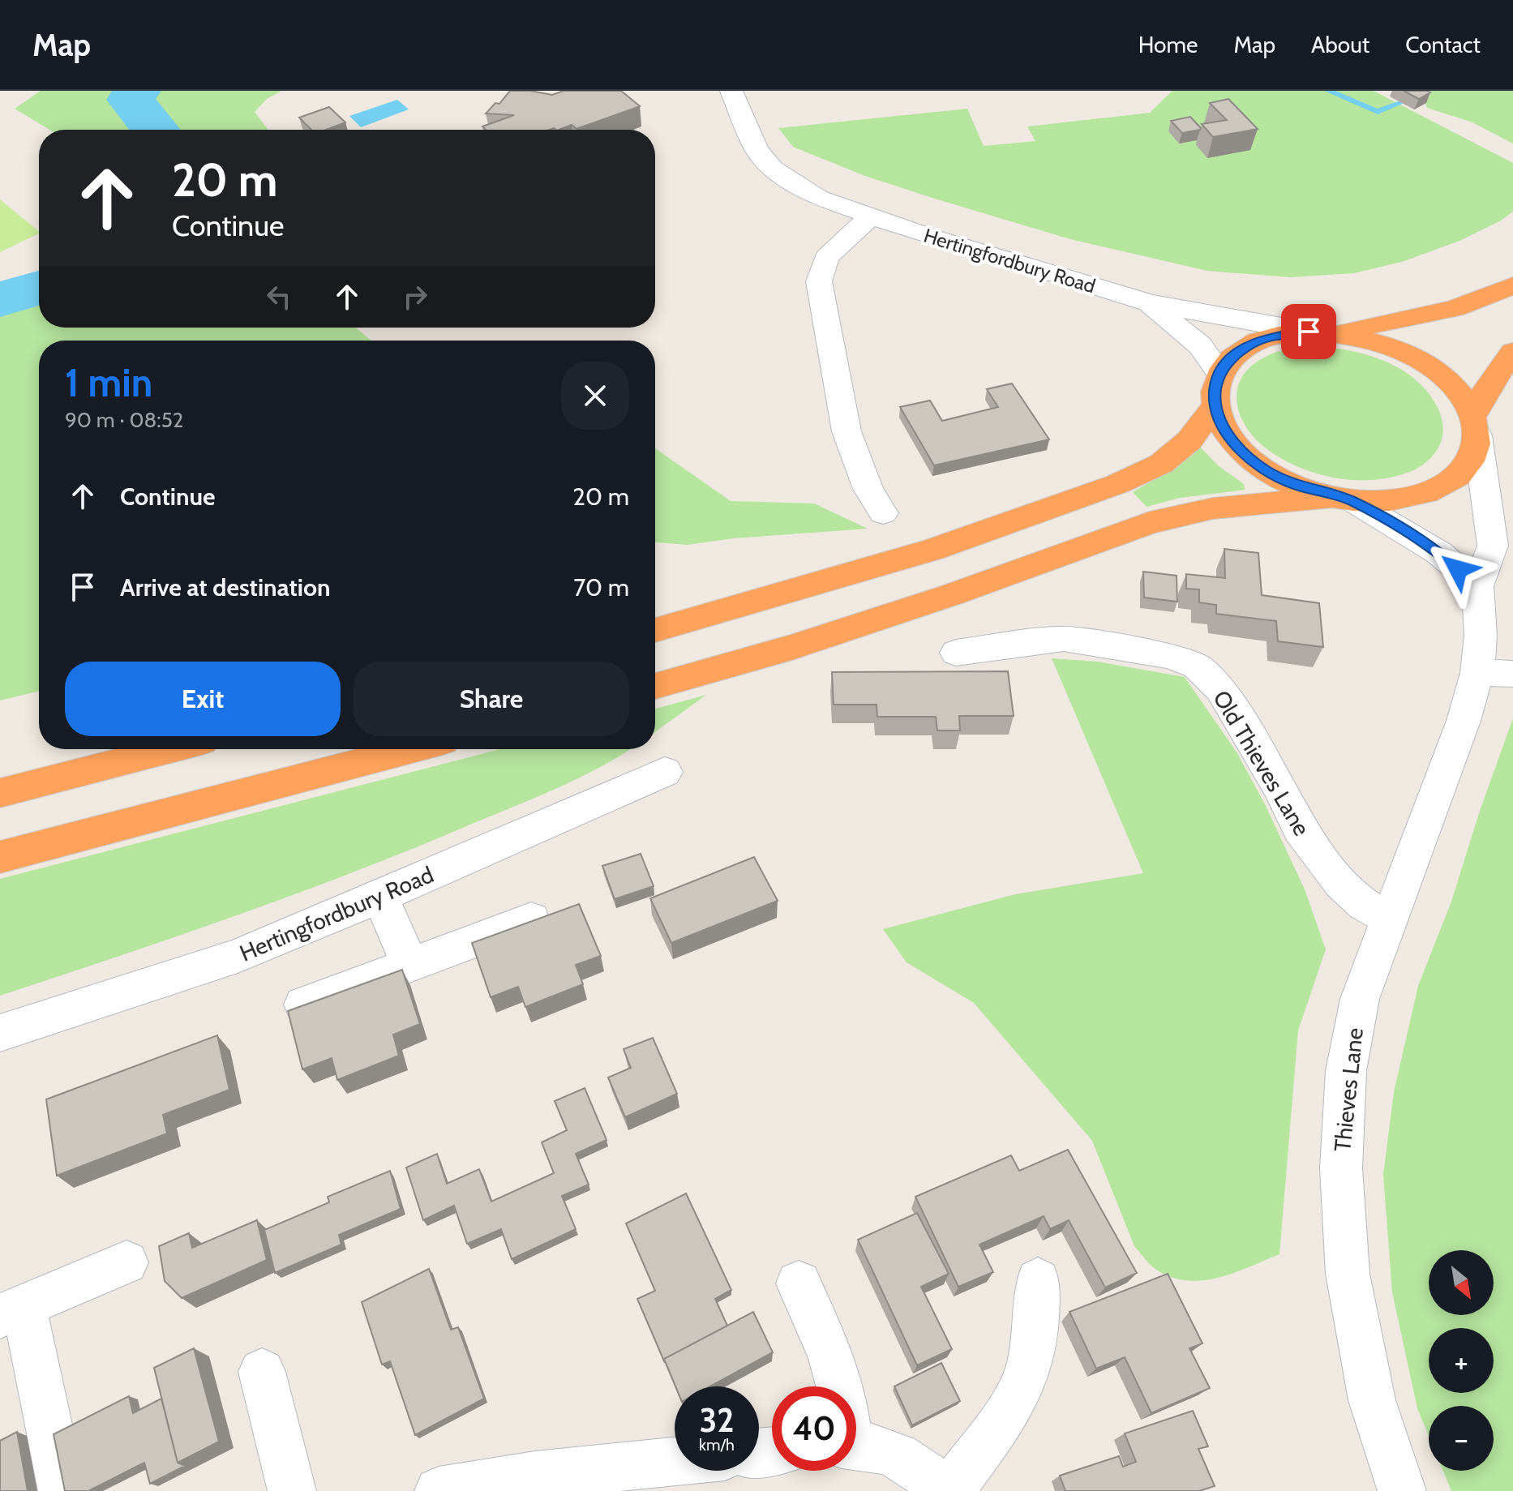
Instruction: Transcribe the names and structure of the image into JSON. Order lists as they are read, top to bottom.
{
  "streets": {
    "street": ["Hertingfordbury Road", "Old Thieves Lane", "Thieves Lane"]
  },
  "crossings": [
    ["Hertingfordbury Road", "Thieves Lane"],
    ["Old Thieves Lane", "Thieves Lane"]
  ],
  "north": "bottom right",
  "page": {
    "header": "Map",
    "nav": [
      "Home",
      "Map",
      "About",
      "Contact"
    ],
    "turn": ["20 m", "Continue"],
    "heading": ["1 min", "90 m · 08:52"],
    "list": [
      {
        "name": "Continue",
        "value": "20 m"
      },
      {
        "name": "Arrive at destination",
        "value": "70 m"
      }
    ],
    "buttons": ["Exit", "Share"],
    "map_buttons": ["+", "−"],
    "speed": "32 km/h",
    "limit": "40"
  }
}
